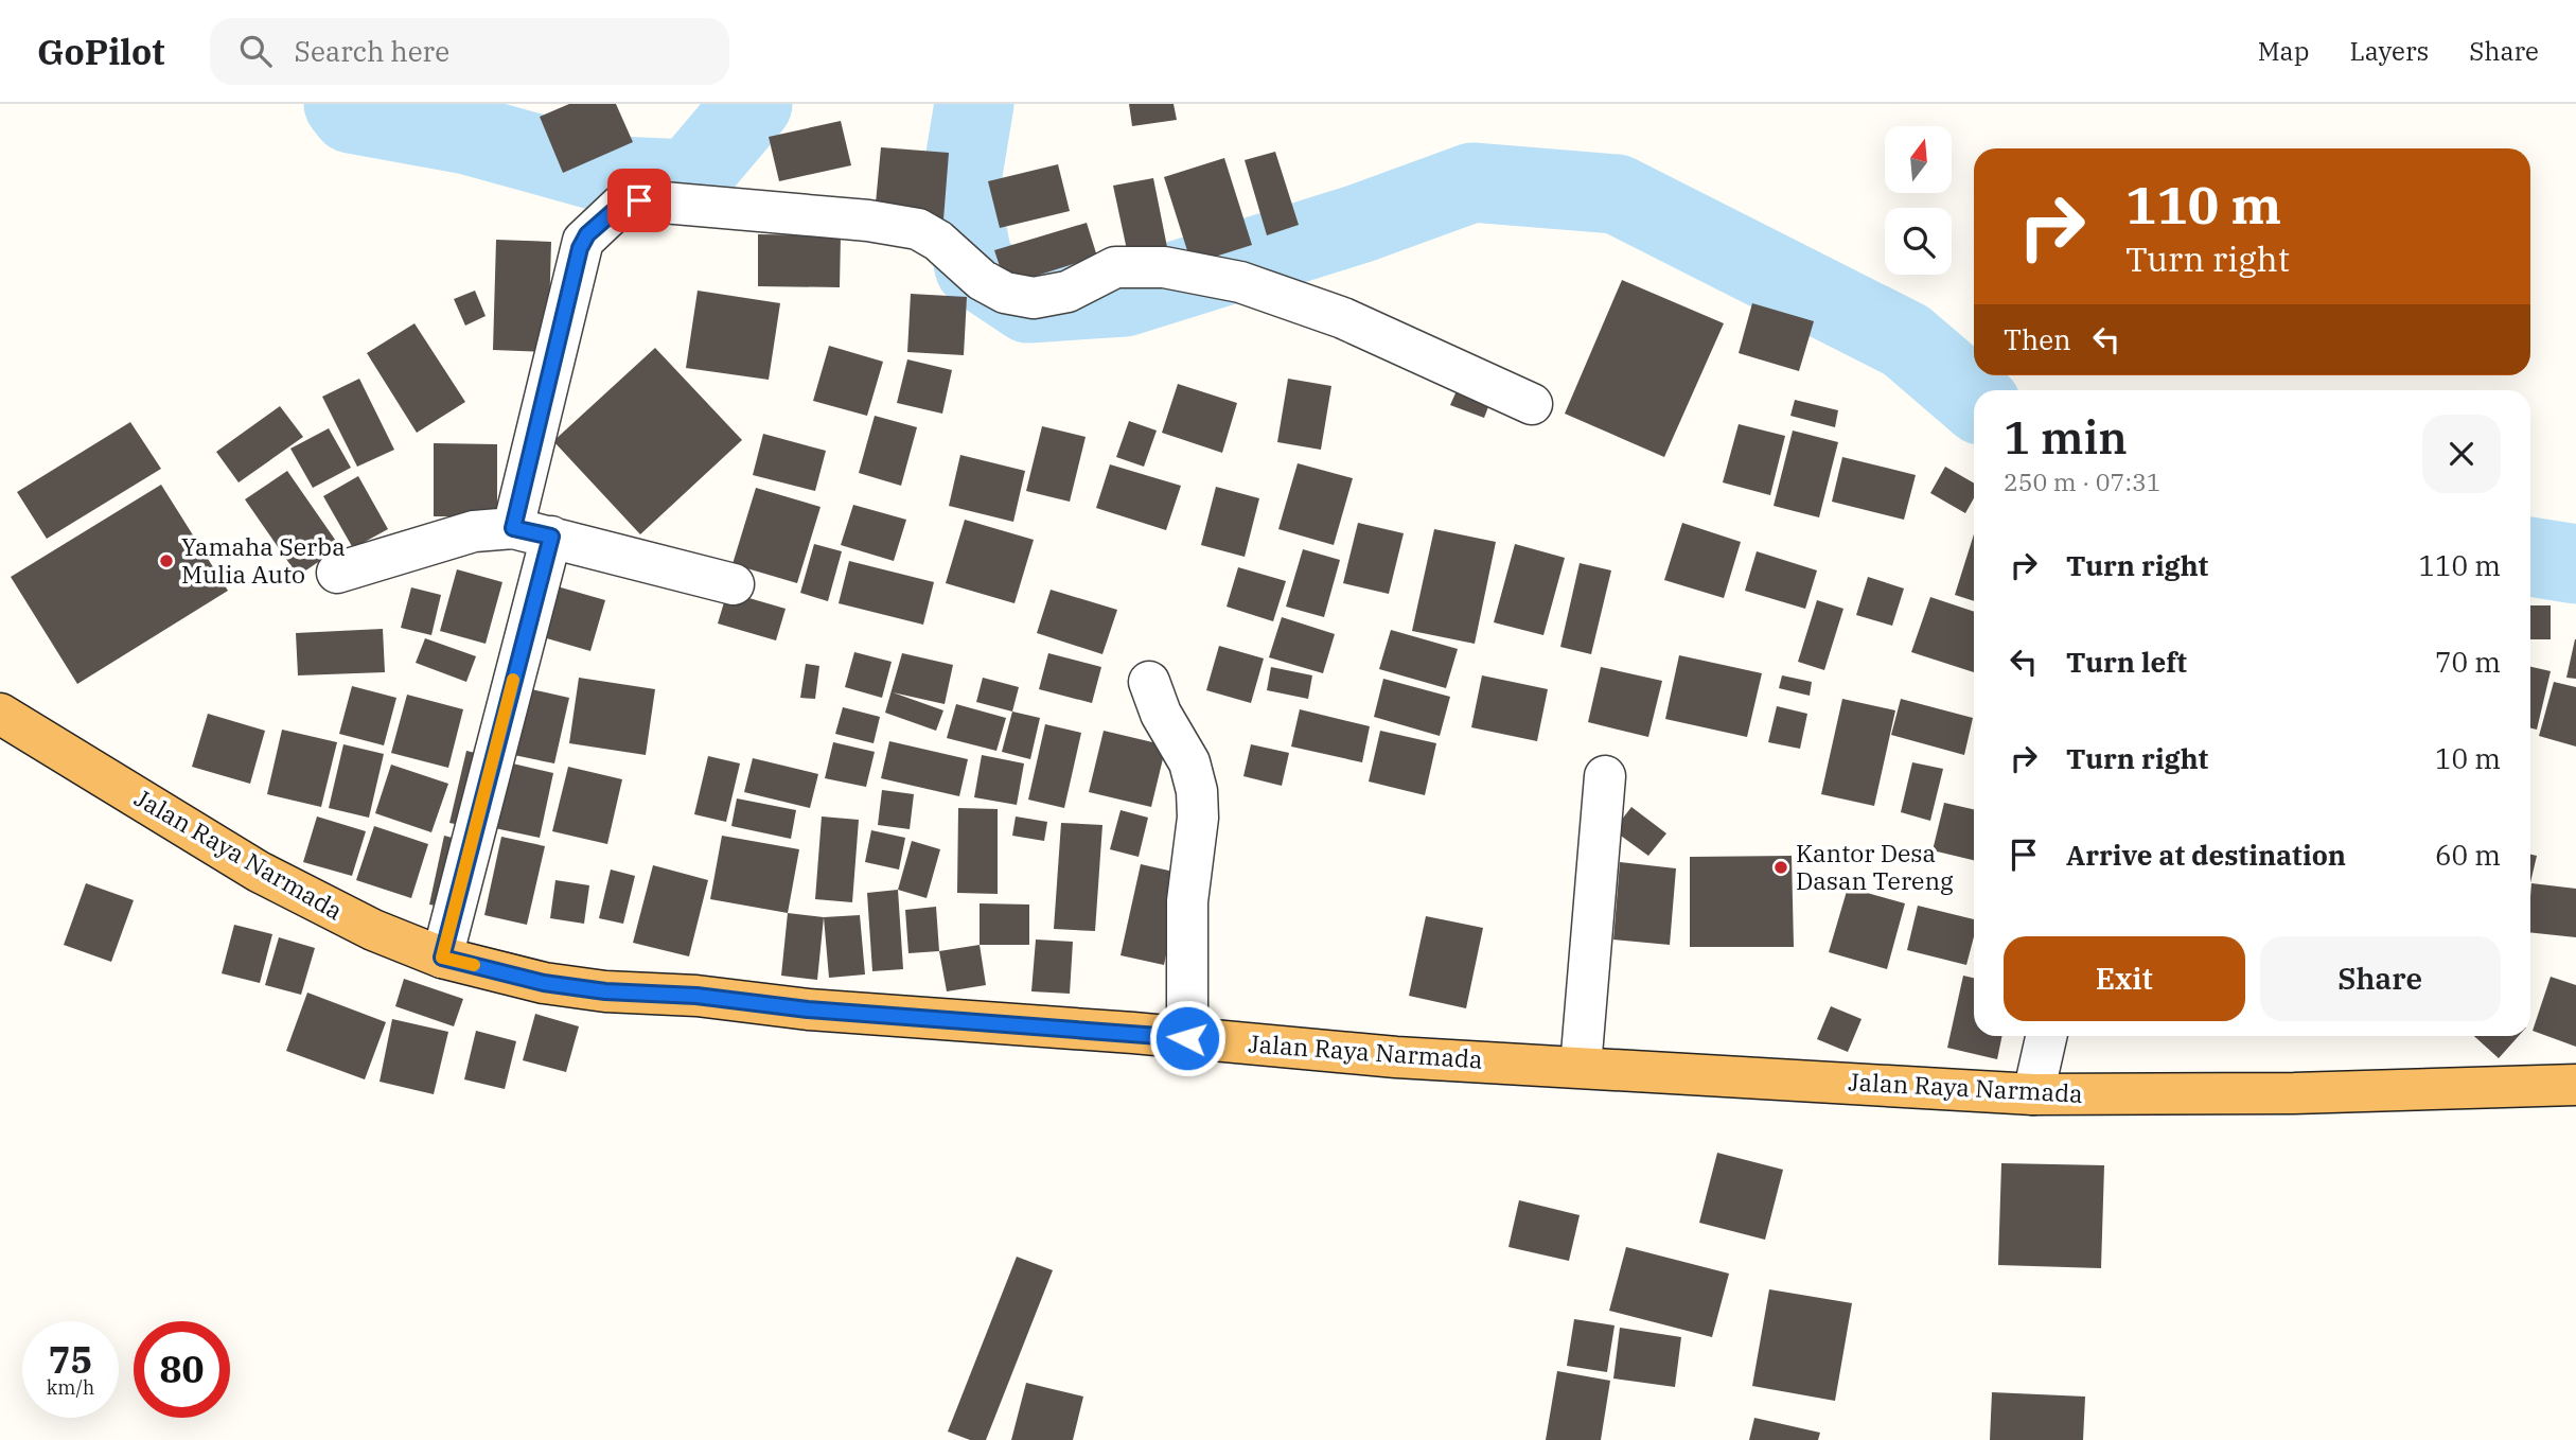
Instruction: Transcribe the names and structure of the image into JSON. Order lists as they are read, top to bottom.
{
  "streets": {
    "highway": ["Jalan Raya Narmada"]
  },
  "places": ["Yamaha Serba Mulia Auto", "Kantor Desa Dasan Tereng"],
  "north": "top",
  "page": {
    "header": "GoPilot",
    "search": "Search here",
    "nav": ["Map", "Layers", "Share"],
    "turn": ["110 m", "Turn right"],
    "then": "Then",
    "heading": ["1 min", "250 m · 07:31"],
    "list": [
      {
        "name": "Turn right",
        "value": "110 m"
      },
      {
        "name": "Turn left",
        "value": "70 m"
      },
      {
        "name": "Turn right",
        "value": "10 m"
      },
      {
        "name": "Arrive at destination",
        "value": "60 m"
      }
    ],
    "buttons": ["Exit", "Share"],
    "speed": "75 km/h",
    "limit": "80"
  }
}
